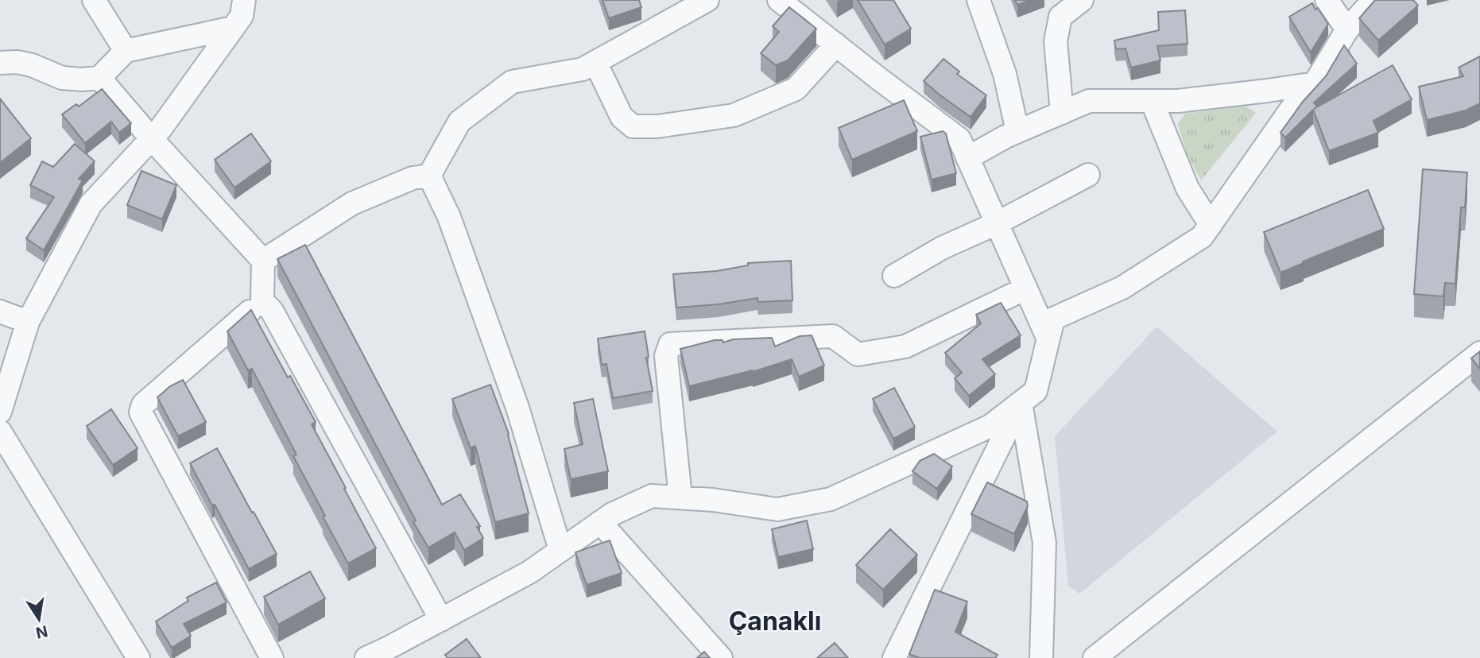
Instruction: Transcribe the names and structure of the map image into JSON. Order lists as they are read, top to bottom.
{
  "districts": ["Çanaklı"],
  "north": "bottom"
}
